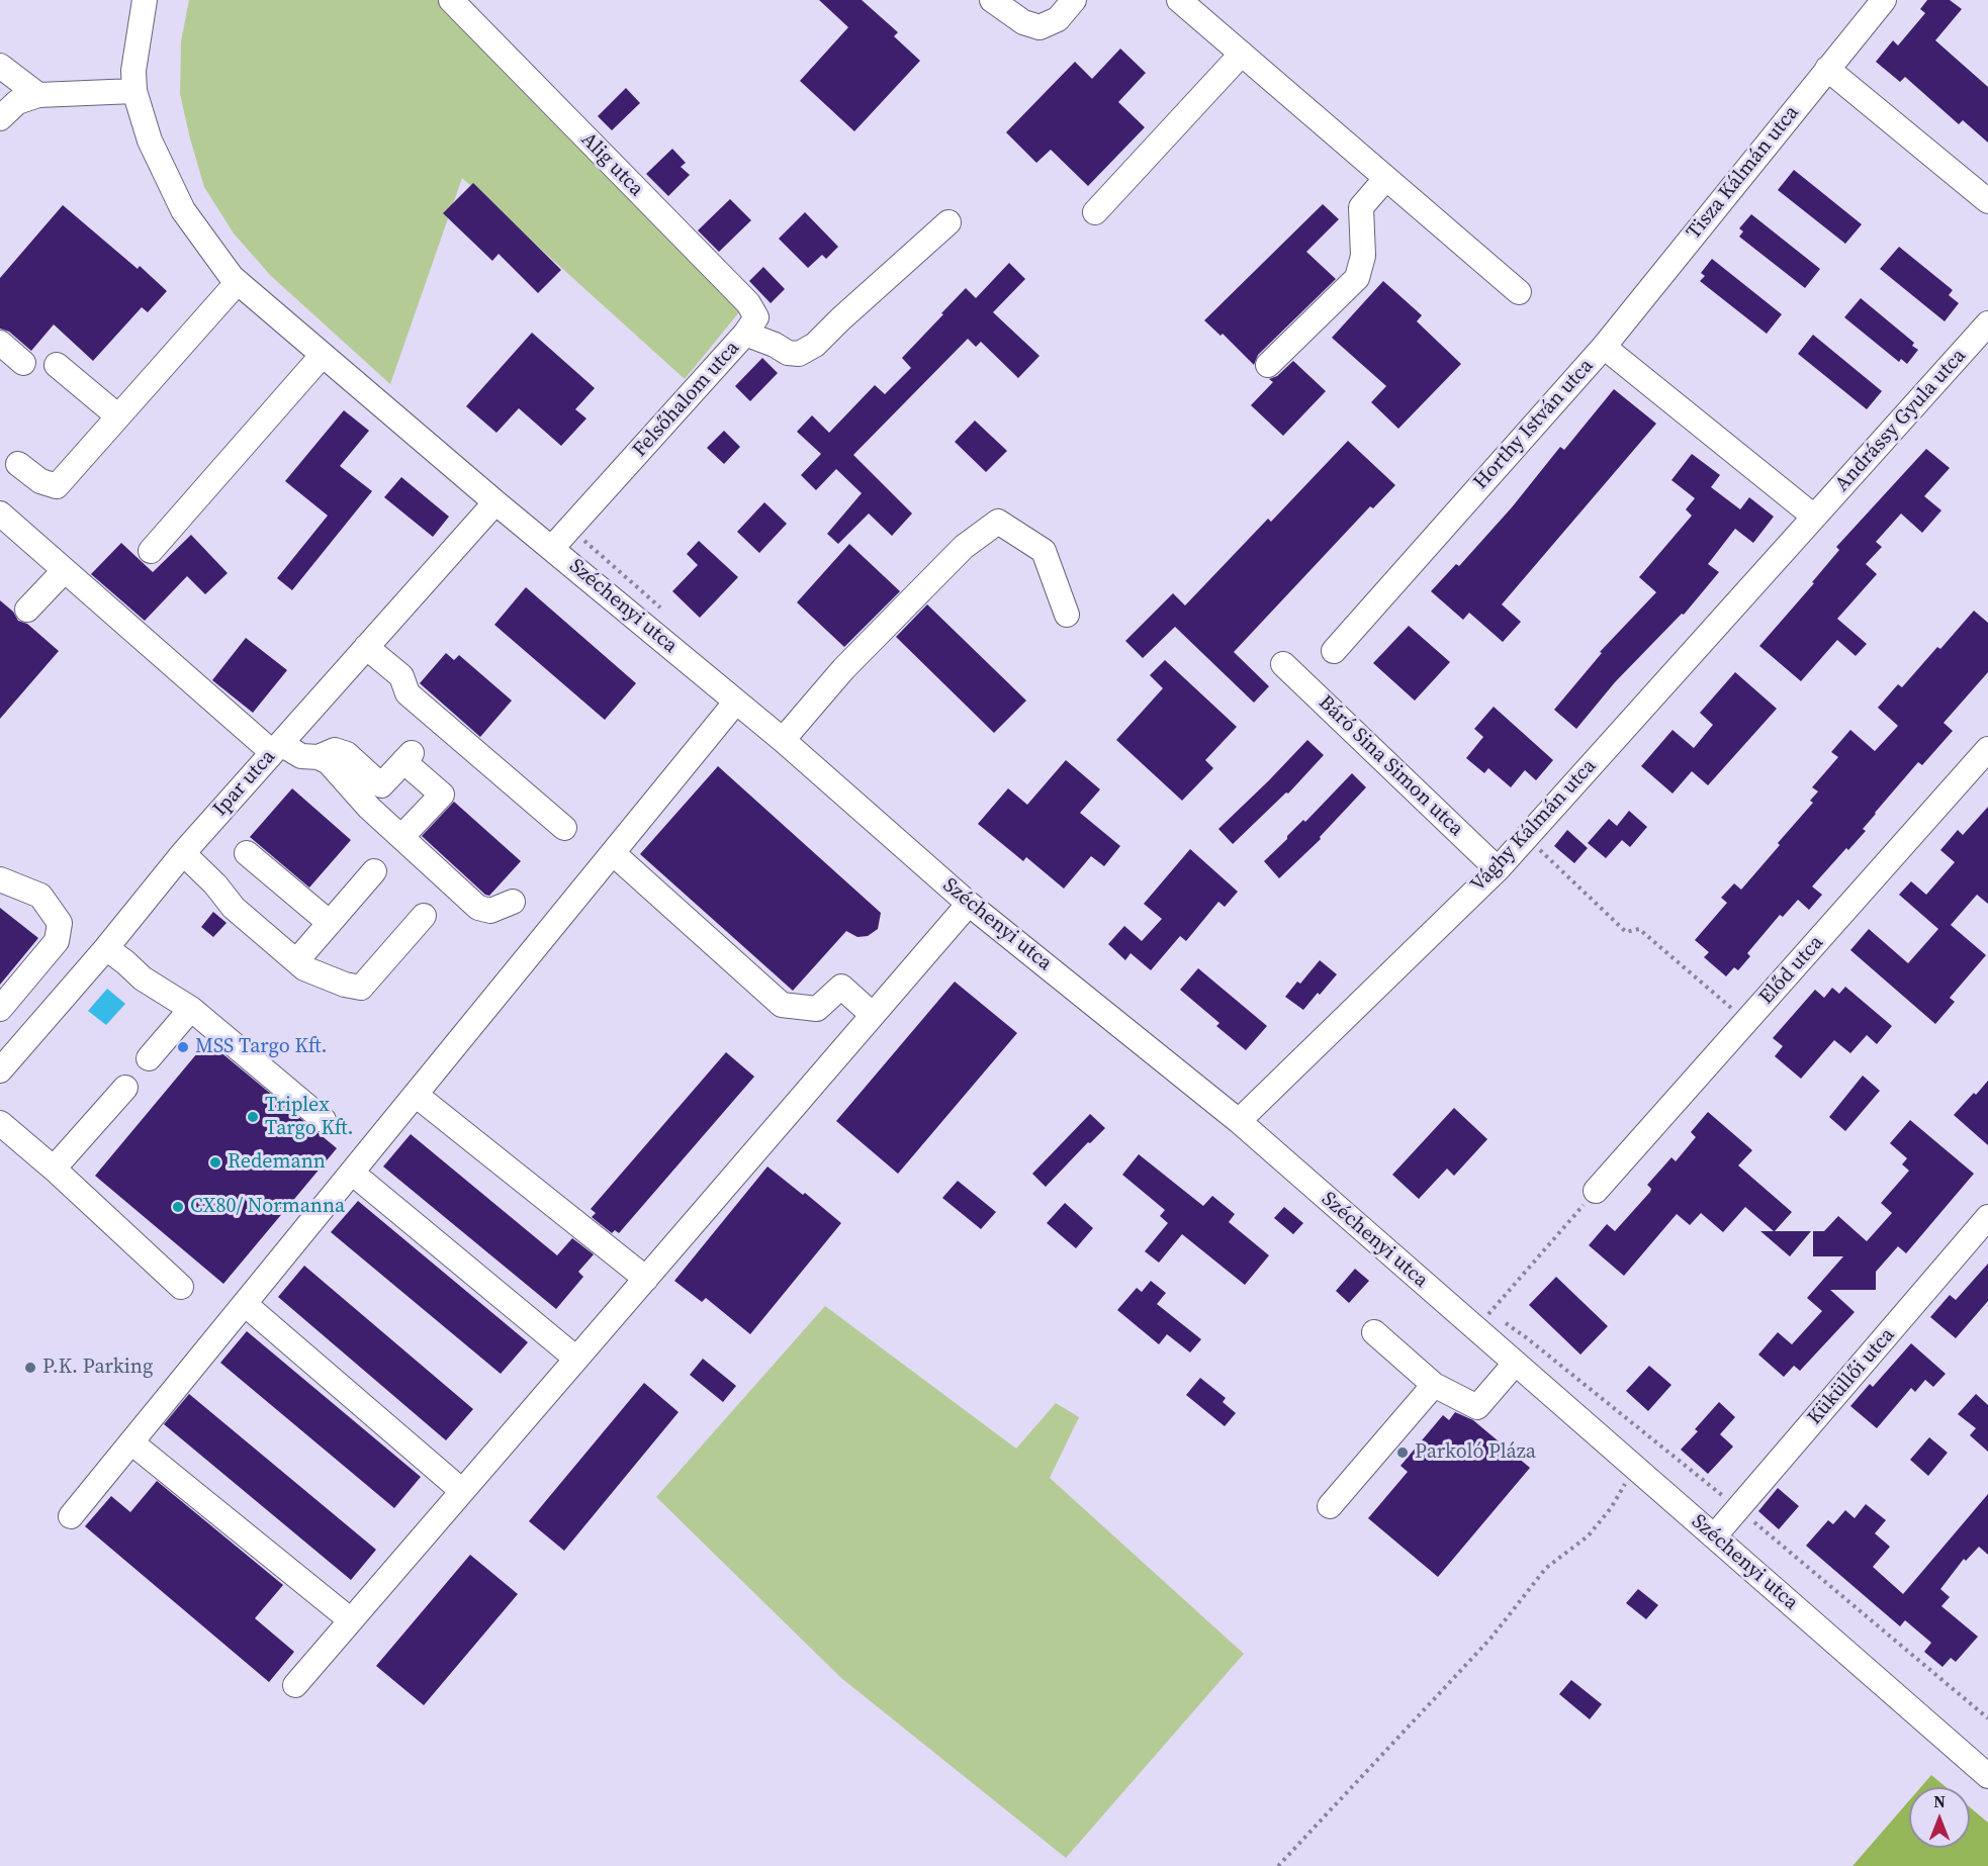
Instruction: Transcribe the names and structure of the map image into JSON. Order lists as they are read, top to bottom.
{
  "streets": {
    "street": [
      "Alig utca",
      "Tisza Kálmán utca",
      "Felsőhalom utca",
      "Andrássy Gyula utca",
      "Horthy István utca",
      "Széchenyi utca",
      "Báró Sina Simon utca",
      "Ipar utca",
      "Vághy Kálmán utca",
      "Előd utca",
      "Küküllői utca"
    ]
  },
  "crossings": [
    ["Alig utca", "Felsőhalom utca"],
    ["Tisza Kálmán utca", "Horthy István utca"],
    ["Felsőhalom utca", "Széchenyi utca"],
    ["Andrássy Gyula utca", "Horthy István utca"],
    ["Andrássy Gyula utca", "Vághy Kálmán utca"],
    ["Horthy István utca", "Vághy Kálmán utca"],
    ["Széchenyi utca", "Ipar utca"],
    ["Széchenyi utca", "Vághy Kálmán utca"],
    ["Széchenyi utca", "Küküllői utca"],
    ["Báró Sina Simon utca", "Vághy Kálmán utca"]
  ],
  "places": [
    "MSS Targo Kft.",
    "Triplex Targo Kft.",
    "Redemann",
    "CX80/ Normanna",
    "P.K. Parking",
    "Parkoló Pláza"
  ],
  "north": "top"
}
